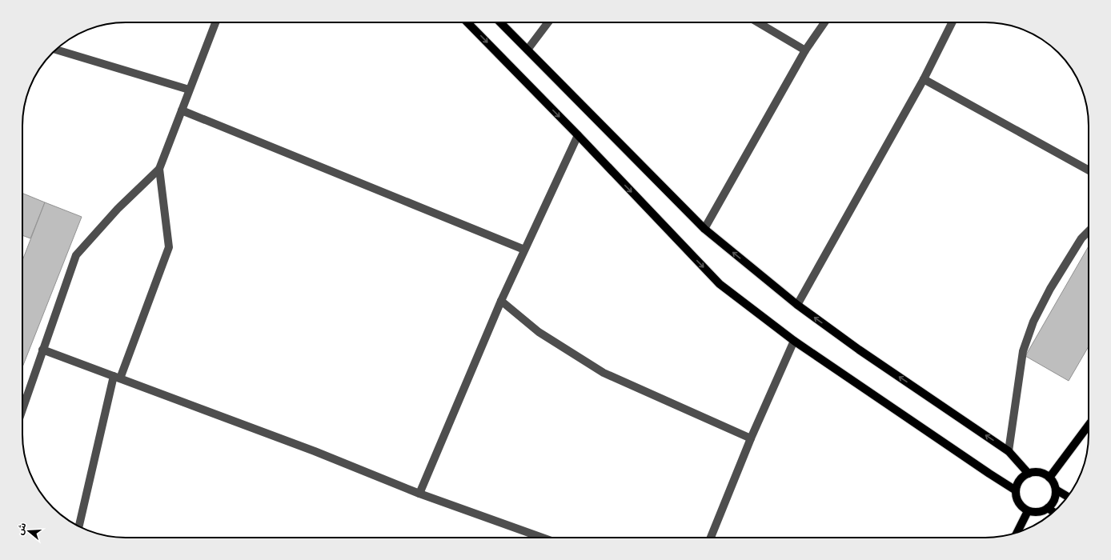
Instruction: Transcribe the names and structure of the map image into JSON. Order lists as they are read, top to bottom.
{
  "north": "left"
}
